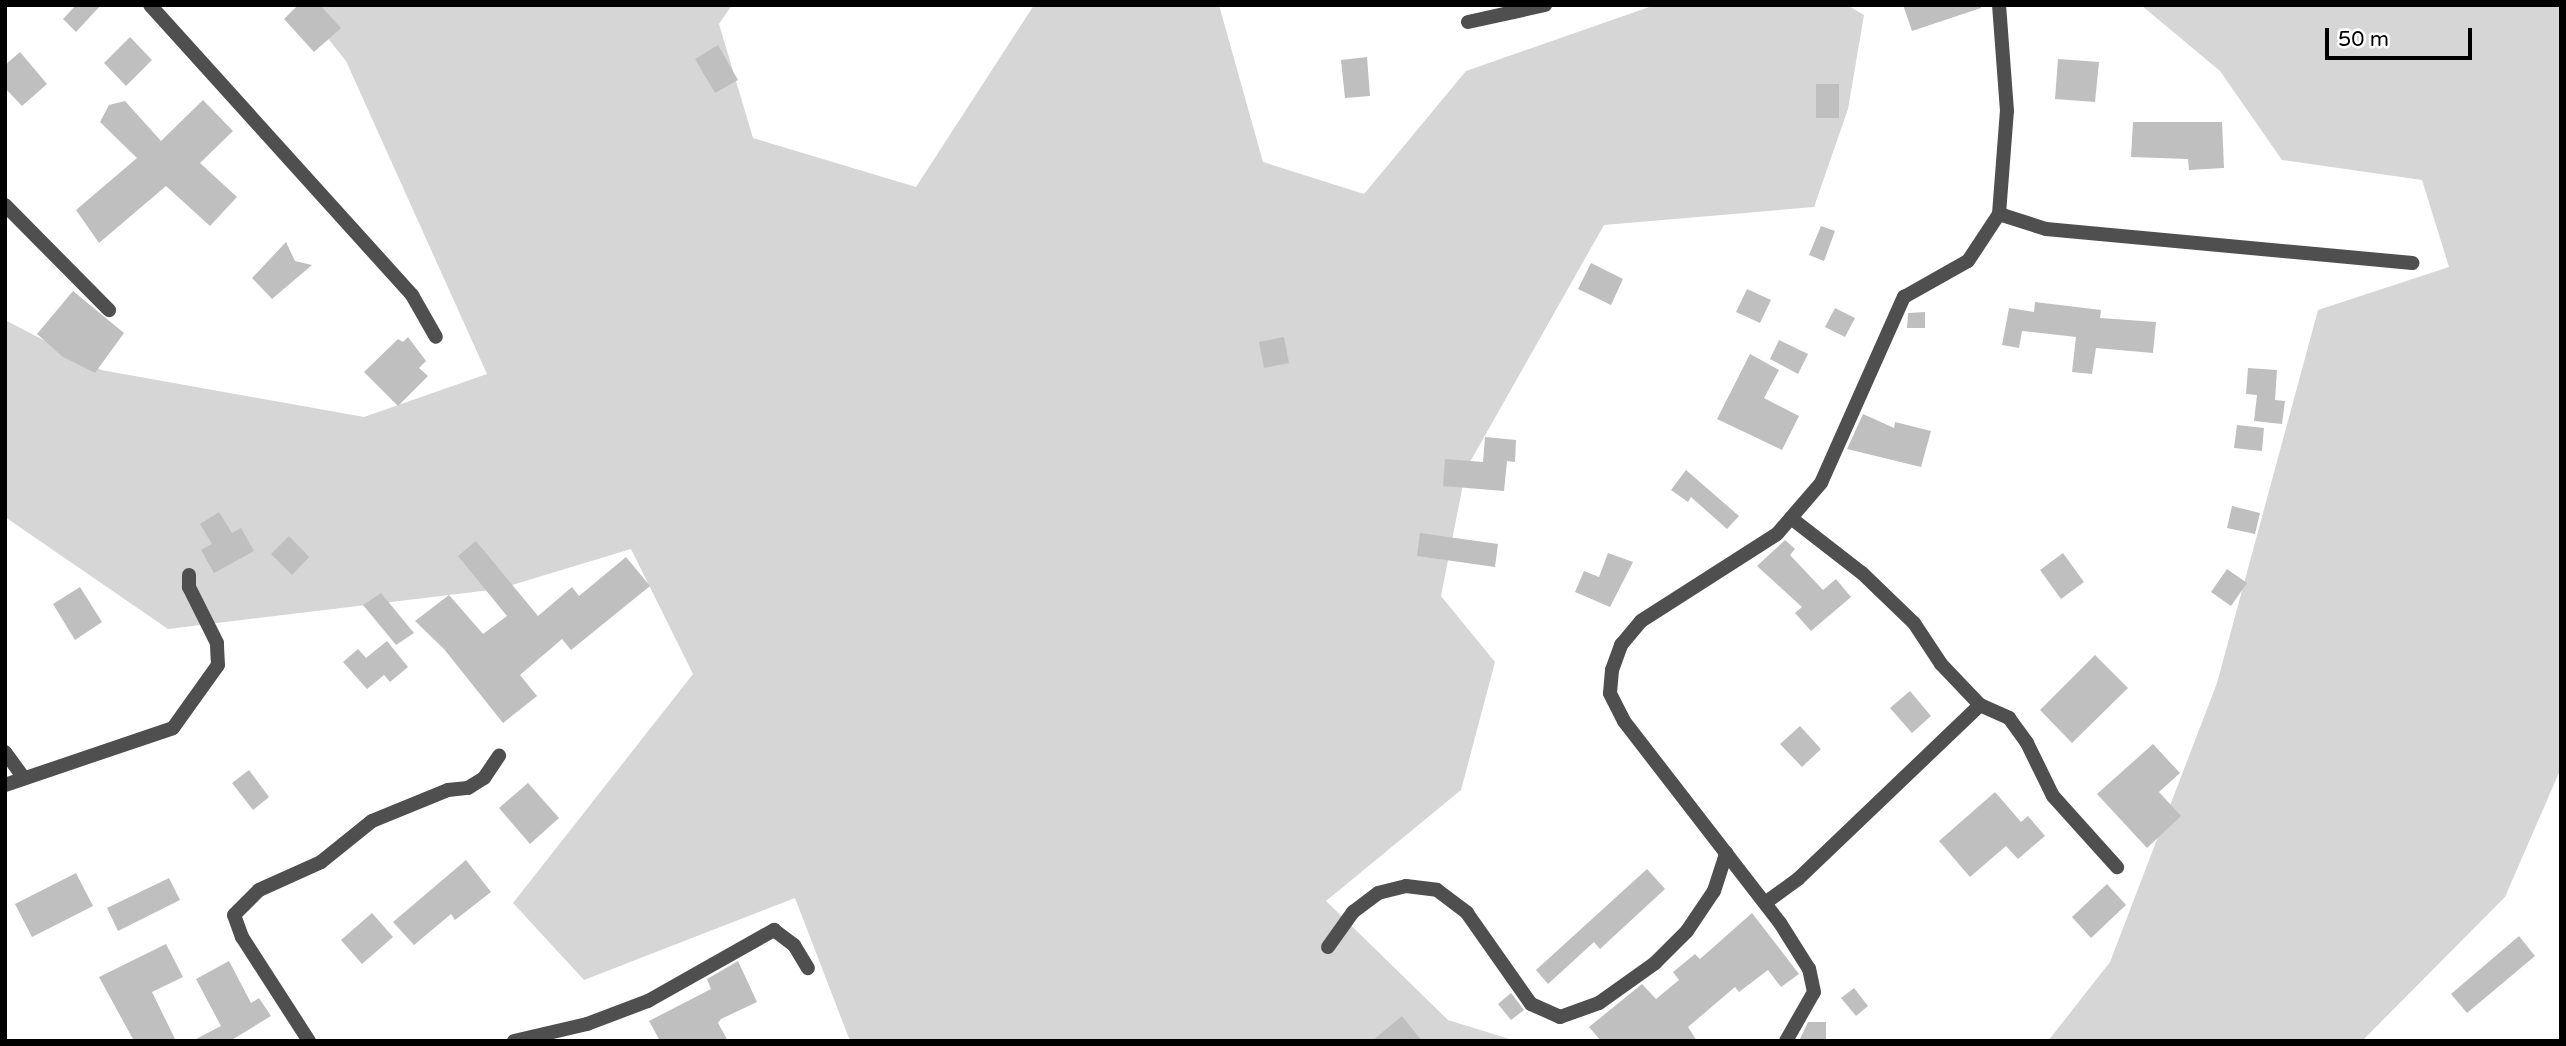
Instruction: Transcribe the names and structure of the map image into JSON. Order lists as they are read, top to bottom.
{
  "scale_bar": "50 m"
}
